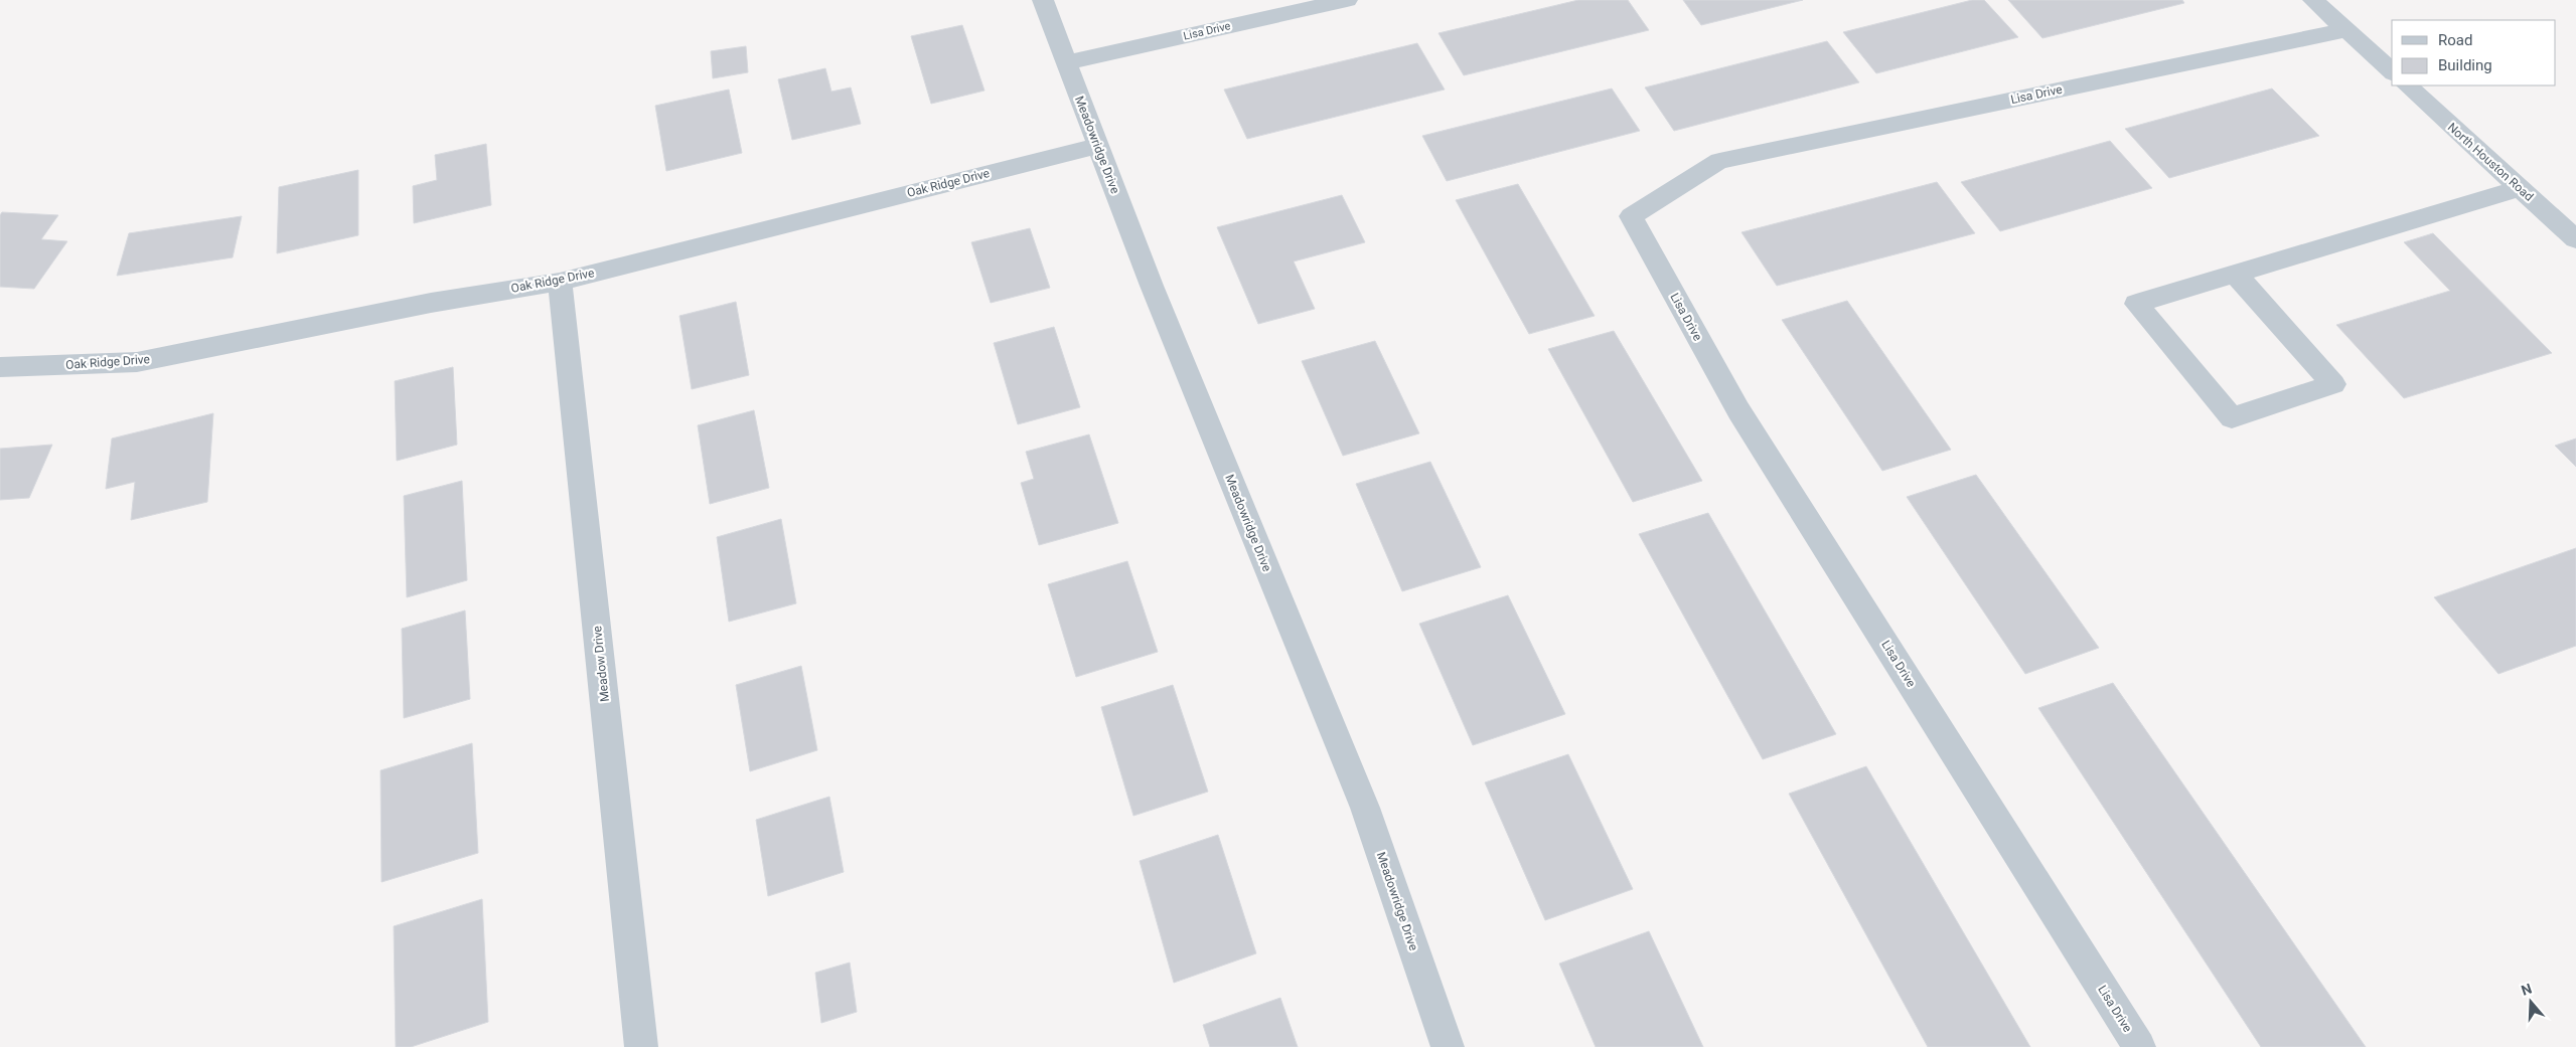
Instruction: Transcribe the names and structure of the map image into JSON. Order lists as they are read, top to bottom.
{
  "streets": {
    "street": [
      "Lisa Drive",
      "Meadowridge Drive",
      "North Houston Road",
      "Oak Ridge Drive",
      "Meadow Drive"
    ]
  },
  "crossings": [
    ["Lisa Drive", "Meadowridge Drive"],
    ["Meadowridge Drive", "Oak Ridge Drive"],
    ["Oak Ridge Drive", "Meadow Drive"]
  ],
  "legend": ["Road", "Building"],
  "north": "top"
}
